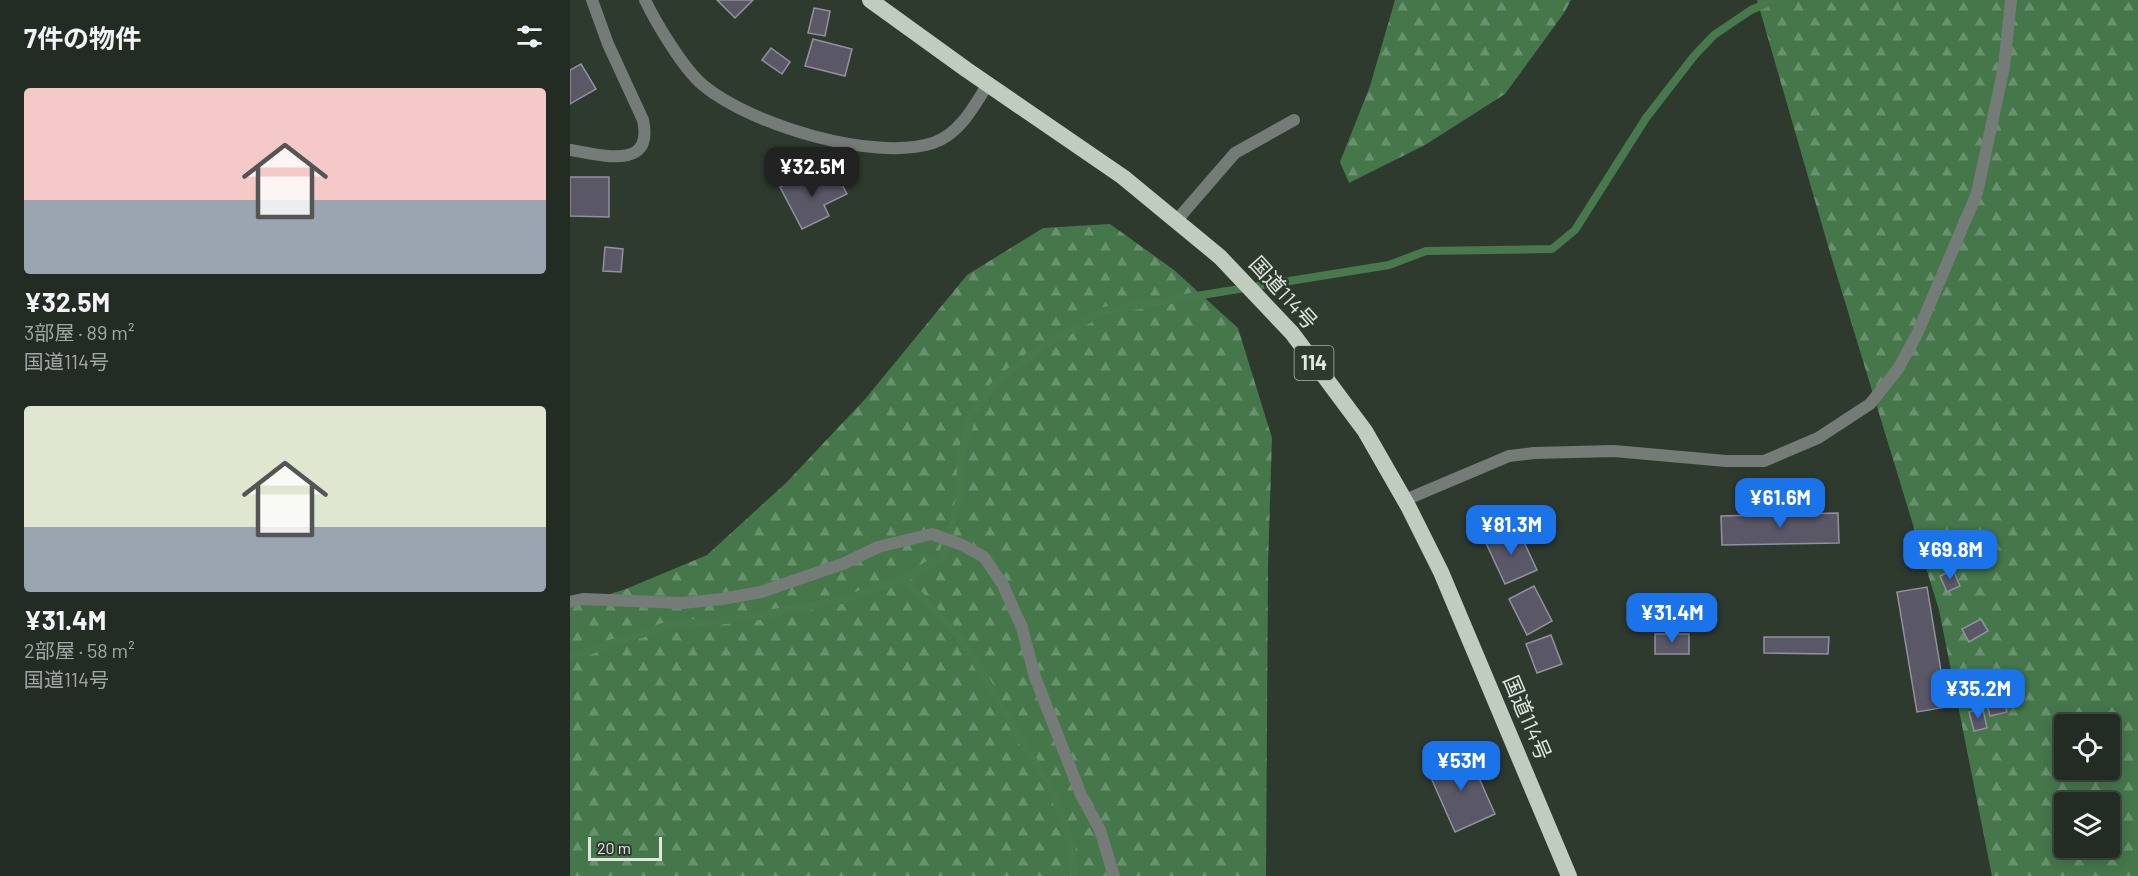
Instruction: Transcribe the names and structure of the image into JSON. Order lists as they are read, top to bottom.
{
  "streets": {
    "highway": ["国道114号", "114"]
  },
  "scale_bar": "20 m",
  "page": {
    "heading": "7件の物件",
    "list": [
      {
        "name": "¥32.5M",
        "note": "3部屋 · 89 m² · 国道114号"
      },
      {
        "name": "¥31.4M",
        "note": "2部屋 · 58 m² · 国道114号"
      }
    ],
    "price": [
      "¥32.5M",
      "¥61.6M",
      "¥81.3M",
      "¥69.8M",
      "¥31.4M",
      "¥35.2M",
      "¥53M"
    ],
    "scale": "20 m"
  }
}
